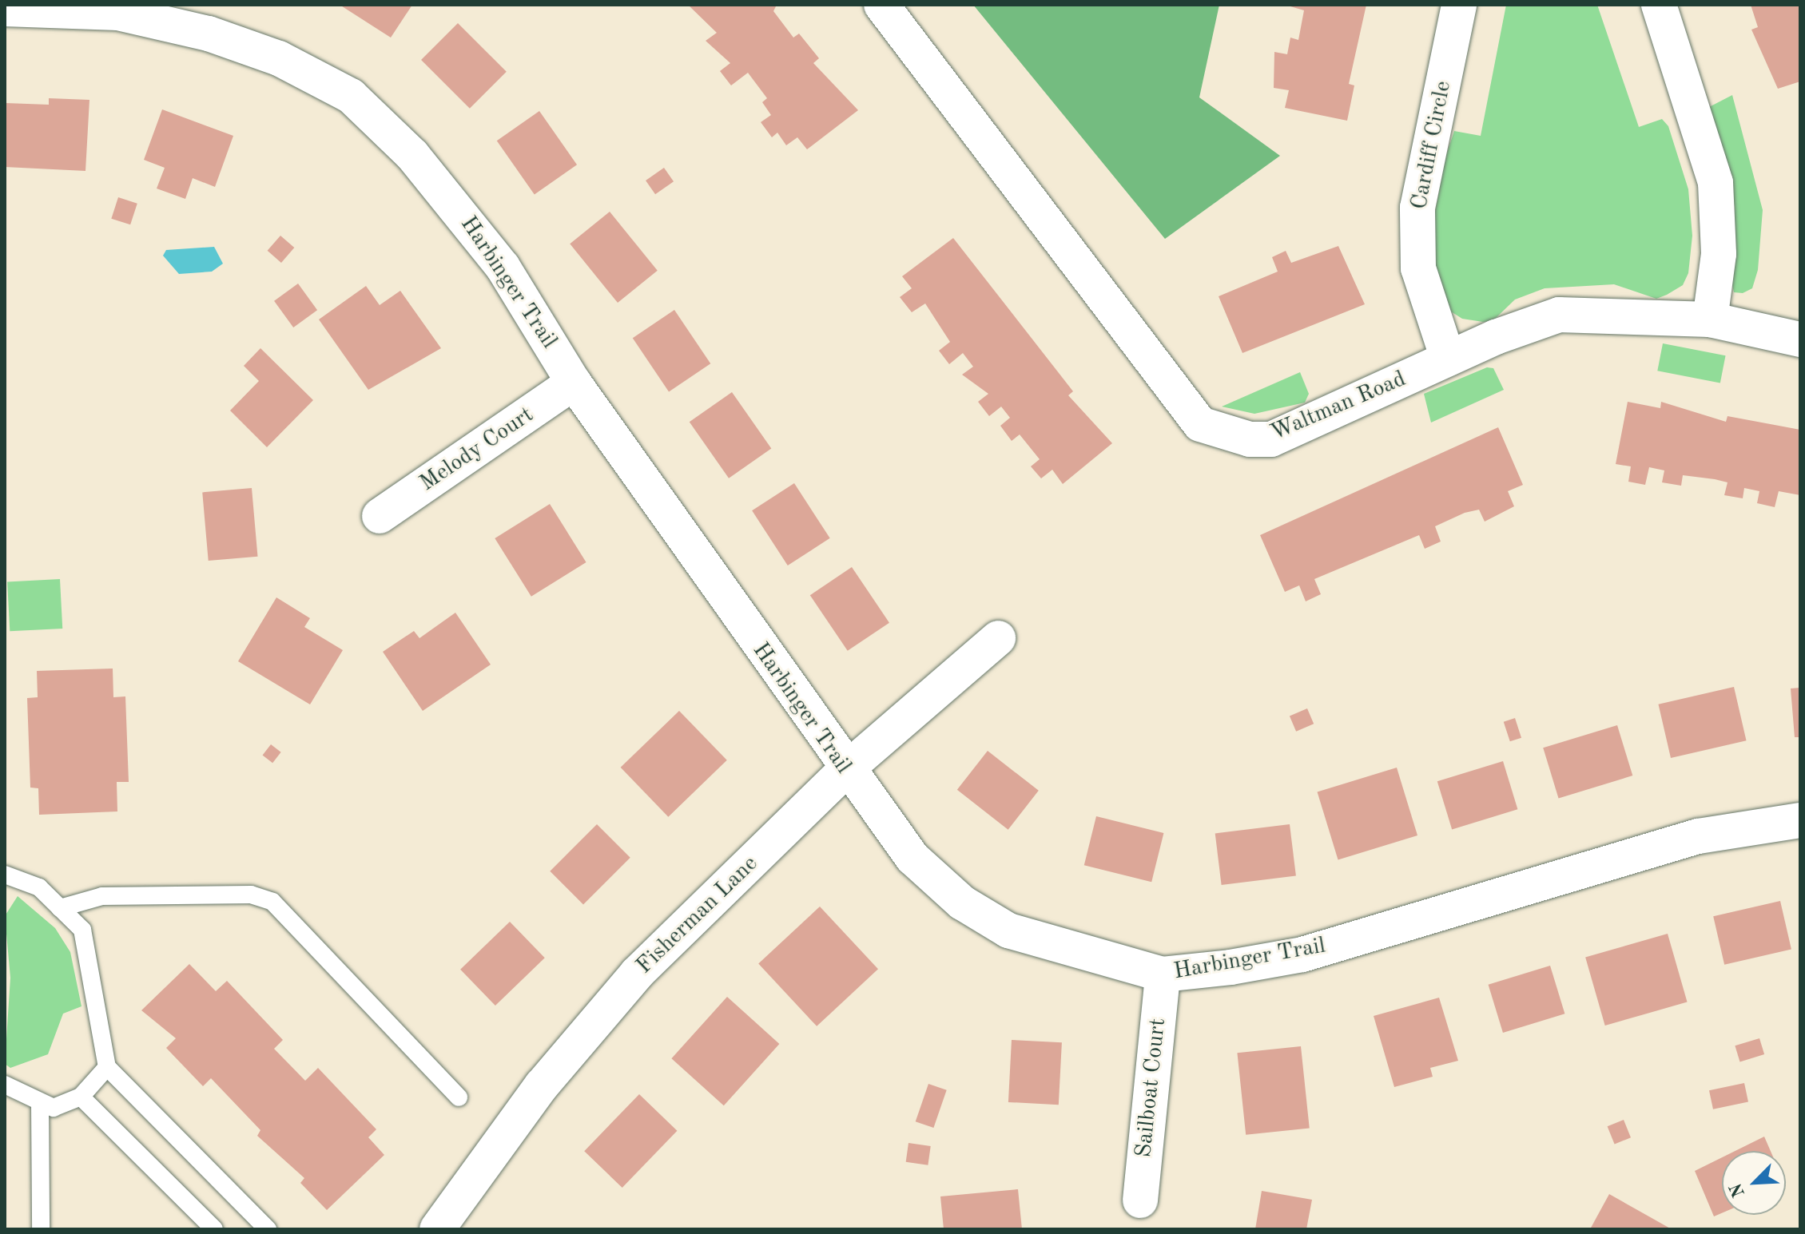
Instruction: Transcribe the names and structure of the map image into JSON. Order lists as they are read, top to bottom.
{
  "streets": {
    "street": [
      "Cardiff Circle",
      "Harbinger Trail",
      "Waltman Road",
      "Melody Court",
      "Fisherman Lane",
      "Sailboat Court"
    ]
  },
  "crossings": [
    ["Cardiff Circle", "Waltman Road"],
    ["Harbinger Trail", "Melody Court"],
    ["Harbinger Trail", "Fisherman Lane"],
    ["Harbinger Trail", "Sailboat Court"]
  ],
  "north": "bottom left"
}
